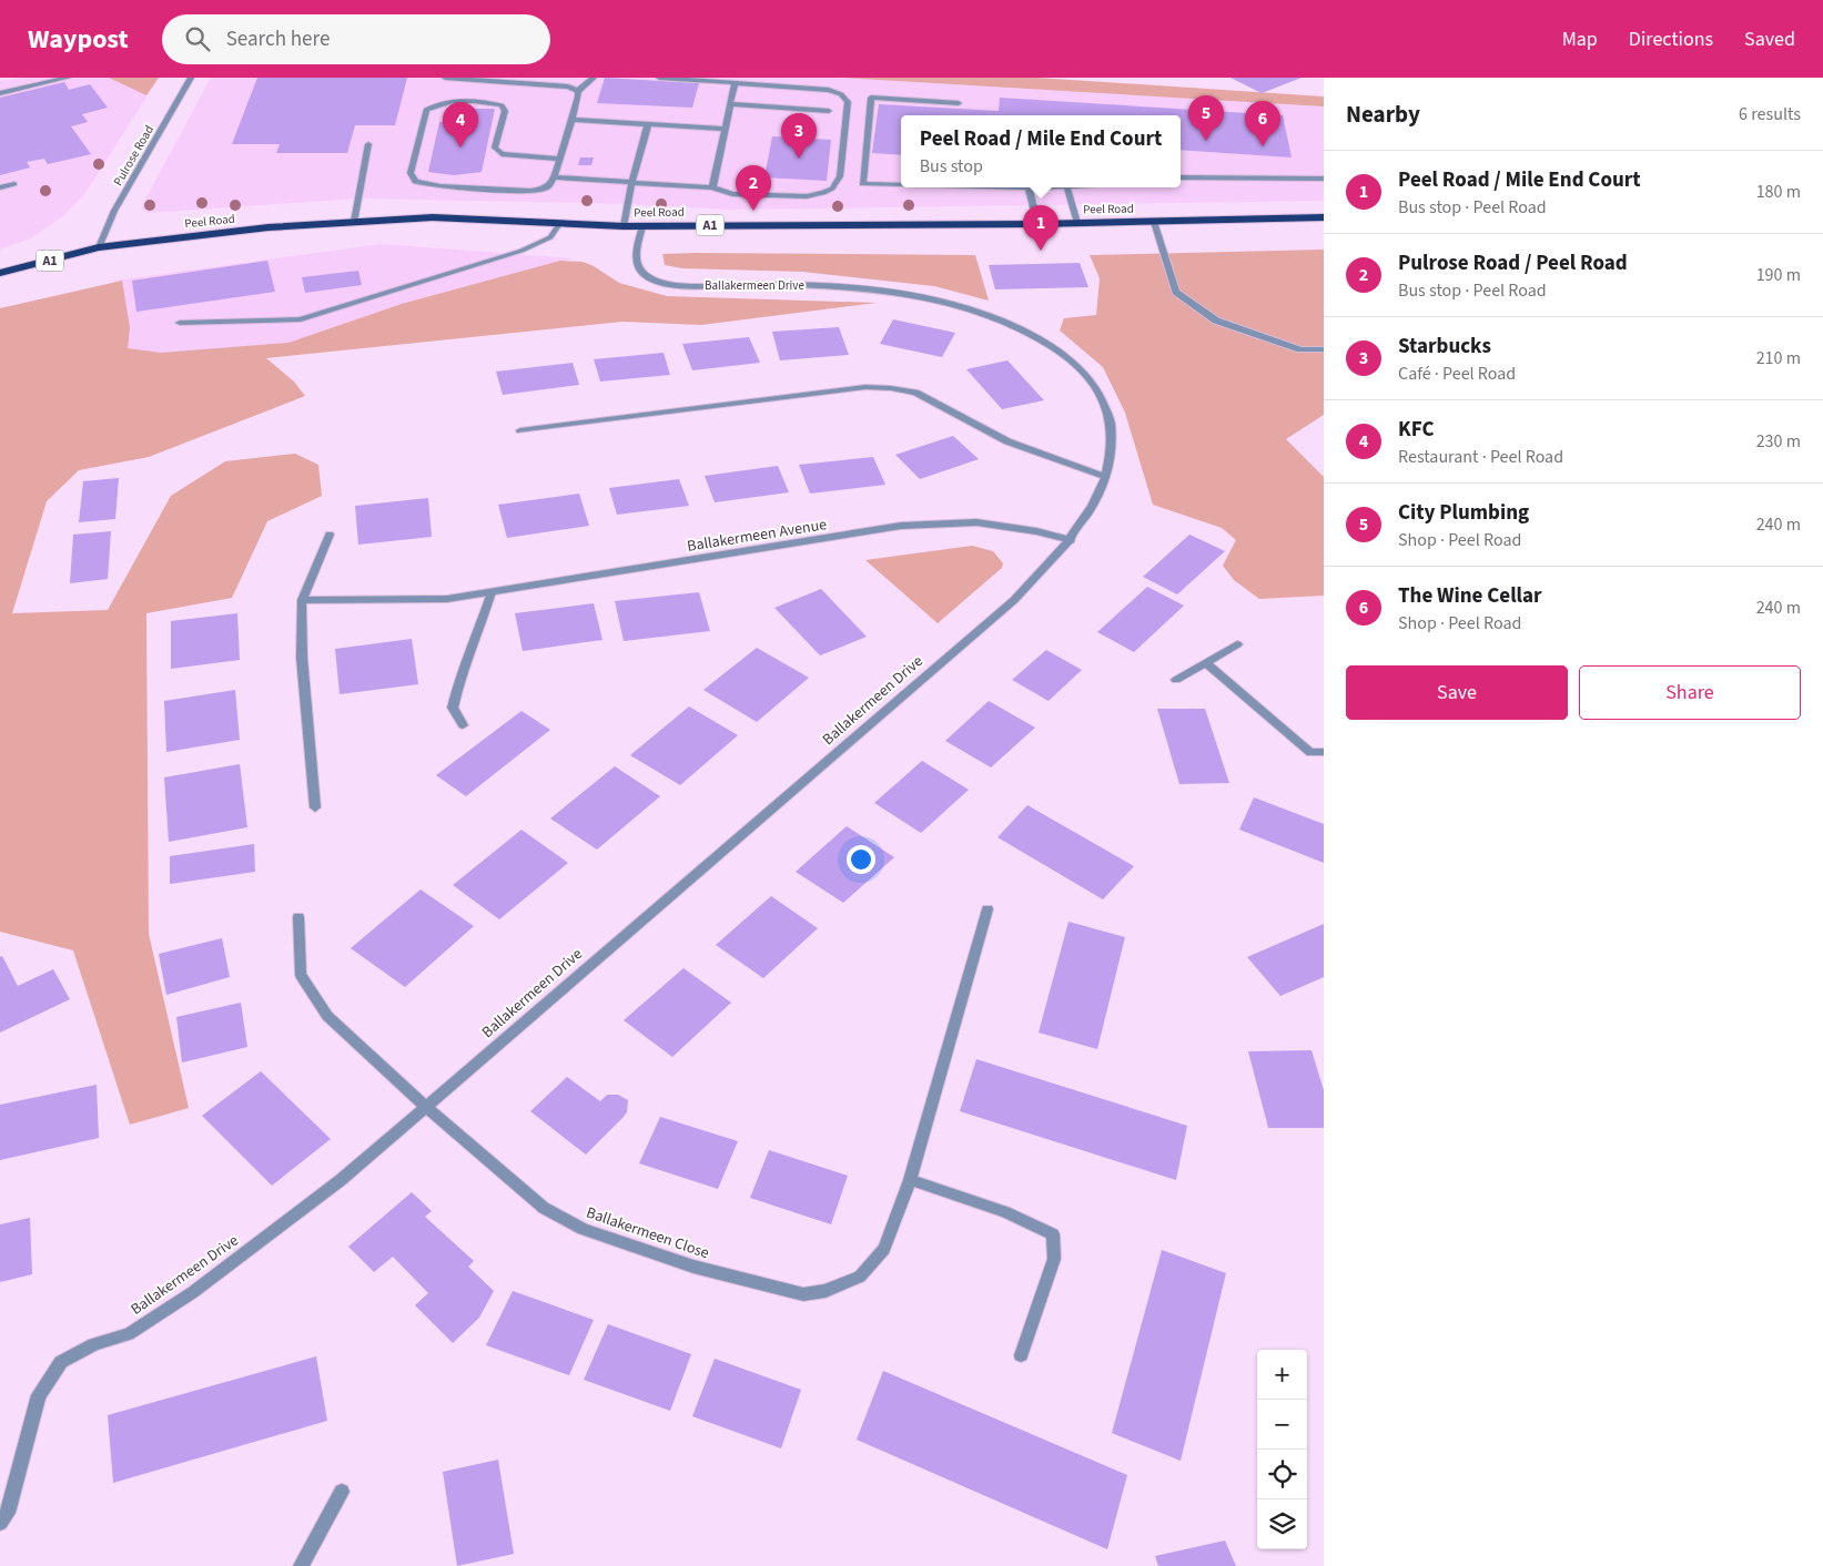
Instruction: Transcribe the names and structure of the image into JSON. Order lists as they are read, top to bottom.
{
  "streets": {
    "highway": ["Peel Road", "A1"],
    "street": [
      "Pulrose Road",
      "Ballakermeen Drive",
      "Ballakermeen Avenue",
      "Ballakermeen Close"
    ]
  },
  "crossings": [
    ["Pulrose Road", "Peel Road"],
    ["Peel Road", "Ballakermeen Drive"],
    ["Ballakermeen Drive", "Ballakermeen Avenue"],
    ["Ballakermeen Drive", "Ballakermeen Close"]
  ],
  "page": {
    "header": "Waypost",
    "search": "Search here",
    "nav": ["Map", "Directions", "Saved"],
    "heading": ["Nearby", "6 results"],
    "pins": [
      "5",
      "6",
      "4",
      "3",
      "2",
      "1"
    ],
    "popup": ["Peel Road / Mile End Court", "Bus stop"],
    "list": [
      {
        "mark": "1",
        "name": "Peel Road / Mile End Court",
        "note": "Bus stop · Peel Road",
        "value": "180 m"
      },
      {
        "mark": "2",
        "name": "Pulrose Road / Peel Road",
        "note": "Bus stop · Peel Road",
        "value": "190 m"
      },
      {
        "mark": "3",
        "name": "Starbucks",
        "note": "Café · Peel Road",
        "value": "210 m"
      },
      {
        "mark": "4",
        "name": "KFC",
        "note": "Restaurant · Peel Road",
        "value": "230 m"
      },
      {
        "mark": "5",
        "name": "City Plumbing",
        "note": "Shop · Peel Road",
        "value": "240 m"
      },
      {
        "mark": "6",
        "name": "The Wine Cellar",
        "note": "Shop · Peel Road",
        "value": "240 m"
      }
    ],
    "buttons": ["Save", "Share"],
    "map_buttons": ["+", "−"]
  }
}
